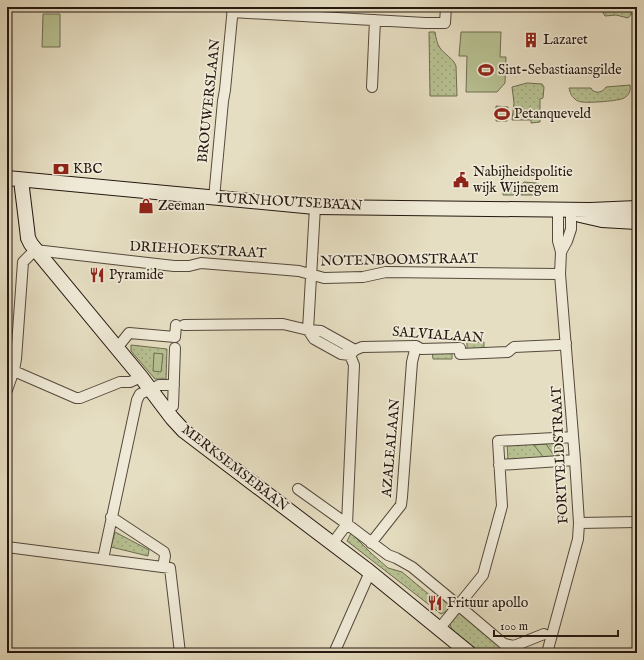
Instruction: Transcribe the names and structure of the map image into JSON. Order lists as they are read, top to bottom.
{
  "streets": {
    "main road": ["TURNHOUTSEBAAN", "MERKSEMSEBAAN"],
    "street": [
      "BROUWERSLAAN",
      "DRIEHOEKSTRAAT",
      "NOTENBOOMSTRAAT",
      "SALVIALAAN",
      "AZALEALAAN",
      "FORTVELDSTRAAT"
    ]
  },
  "crossings": [
    ["BROUWERSLAAN", "TURNHOUTSEBAAN"],
    ["TURNHOUTSEBAAN", "FORTVELDSTRAAT"],
    ["TURNHOUTSEBAAN", "MERKSEMSEBAAN"],
    ["DRIEHOEKSTRAAT", "NOTENBOOMSTRAAT"],
    ["DRIEHOEKSTRAAT", "MERKSEMSEBAAN"],
    ["NOTENBOOMSTRAAT", "FORTVELDSTRAAT"],
    ["SALVIALAAN", "AZALEALAAN"],
    ["SALVIALAAN", "FORTVELDSTRAAT"],
    ["AZALEALAAN", "MERKSEMSEBAAN"]
  ],
  "places": {
    "building": ["Lazaret"],
    "sports": ["Sint-Sebastiaansgilde", "Petanqueveld"],
    "bank": ["KBC"],
    "public building": ["Nabijheidspolitie wijk Wijnegem"],
    "shop": ["Zeeman"],
    "restaurant": ["Pyramide", "Frituur apollo"]
  },
  "scale_bar": "100 m"
}
